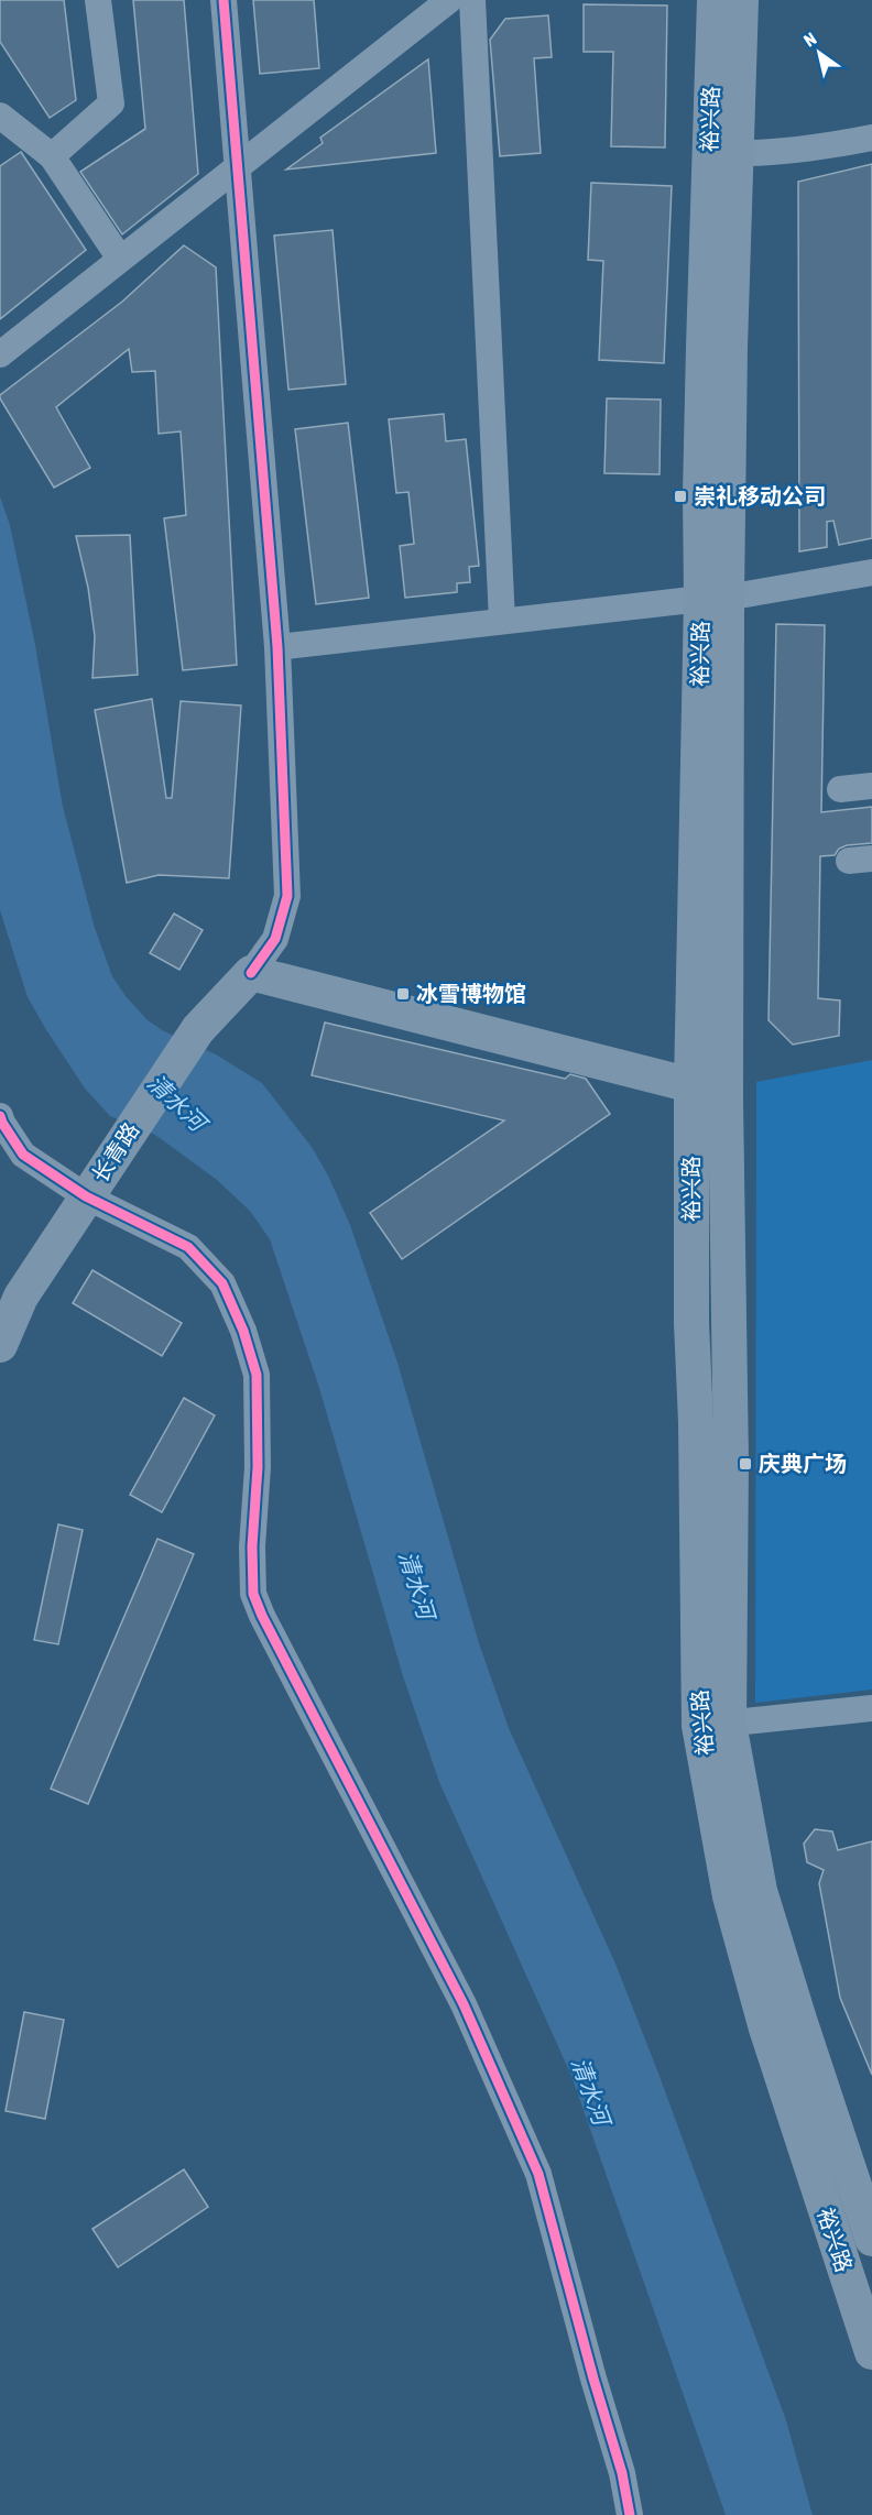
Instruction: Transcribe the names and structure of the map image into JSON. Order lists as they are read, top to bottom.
{
  "streets": {
    "main road": ["裕兴路", "长青路"]
  },
  "water": ["清水河"],
  "places": {
    "transit": ["崇礼移动公司", "冰雪博物馆", "庆典广场"]
  },
  "north": "top left"
}
